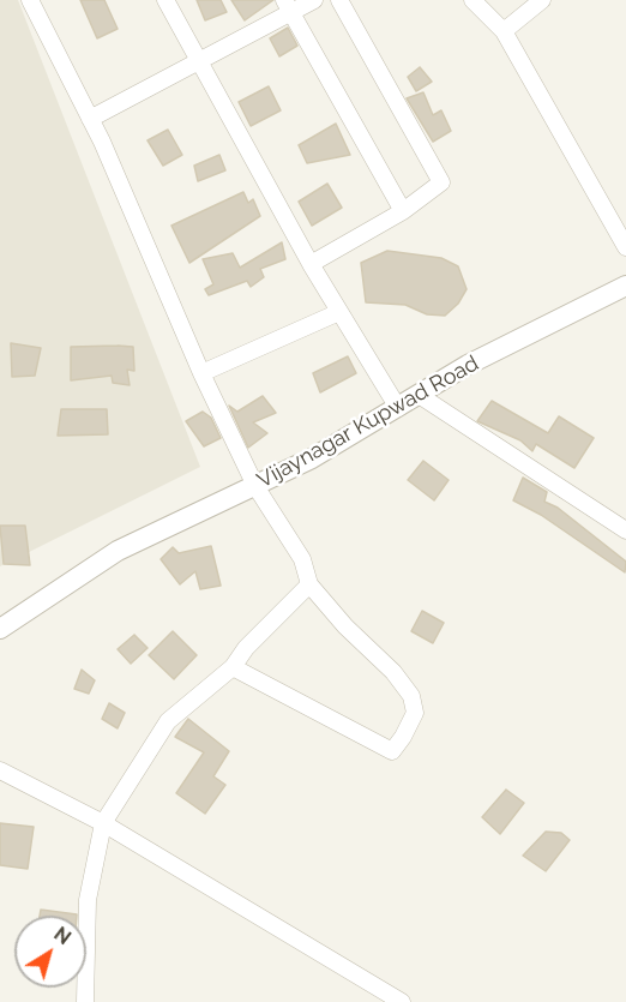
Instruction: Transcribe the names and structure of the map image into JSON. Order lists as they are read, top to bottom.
{
  "streets": {
    "street": ["Vijaynagar Kupwad Road"]
  },
  "north": "top right"
}
